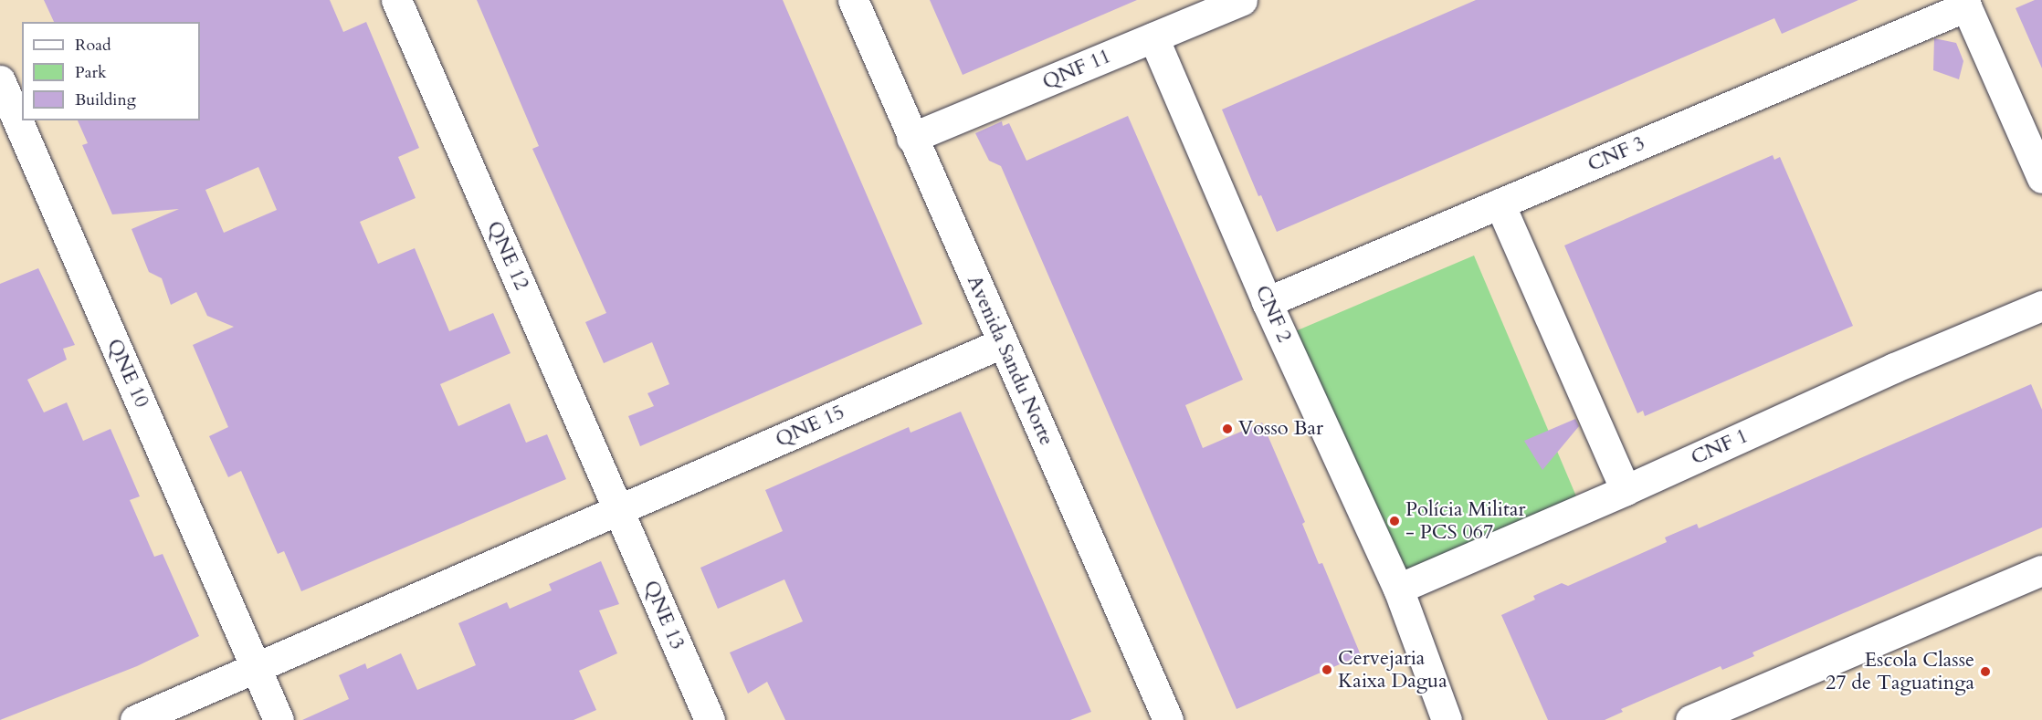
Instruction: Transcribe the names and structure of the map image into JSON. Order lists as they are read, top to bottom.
{
  "streets": {
    "street": [
      "QNF 11",
      "CNF 3",
      "QNE 12",
      "CNF 2",
      "Avenida Sandu Norte",
      "QNE 10",
      "QNE 15",
      "CNF 1",
      "QNE 13"
    ]
  },
  "crossings": [
    ["QNF 11", "CNF 2"],
    ["QNF 11", "Avenida Sandu Norte"],
    ["CNF 3", "CNF 2"],
    ["QNE 12", "QNE 15"],
    ["QNE 12", "QNE 13"],
    ["CNF 2", "CNF 1"],
    ["Avenida Sandu Norte", "QNE 15"],
    ["QNE 10", "QNE 15"],
    ["QNE 15", "QNE 13"]
  ],
  "places": [
    "Vosso Bar",
    "Polícia Militar - PCS 067",
    "Cervejaria Kaixa Dagua",
    "Escola Classe 27 de Taguatinga"
  ],
  "legend": ["Road", "Park", "Building"]
}
